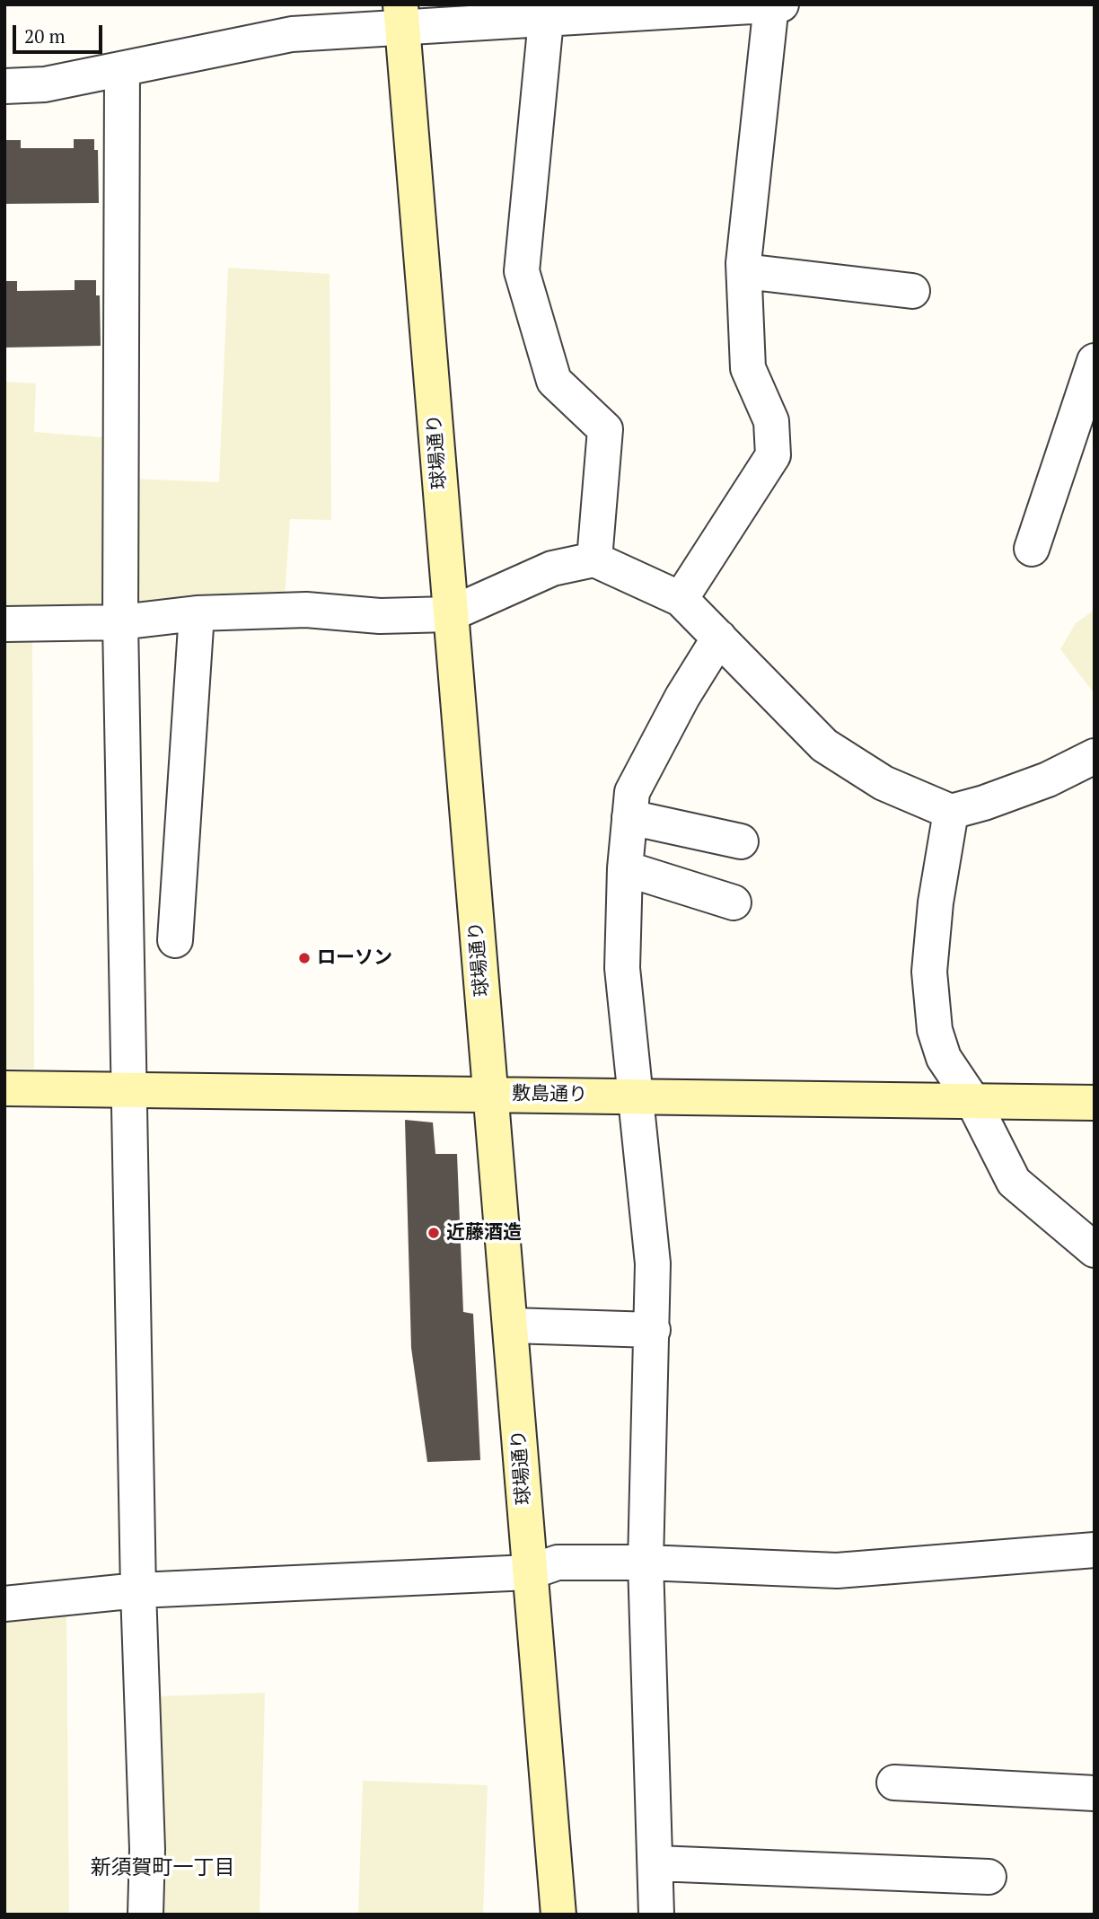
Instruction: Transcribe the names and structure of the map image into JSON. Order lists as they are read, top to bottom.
{
  "streets": {
    "street": ["球場通り", "敷島通り"]
  },
  "crossings": [
    ["球場通り", "敷島通り"]
  ],
  "districts": ["新須賀町一丁目"],
  "places": ["ローソン", "近藤酒造"],
  "scale_bar": "20 m"
}
